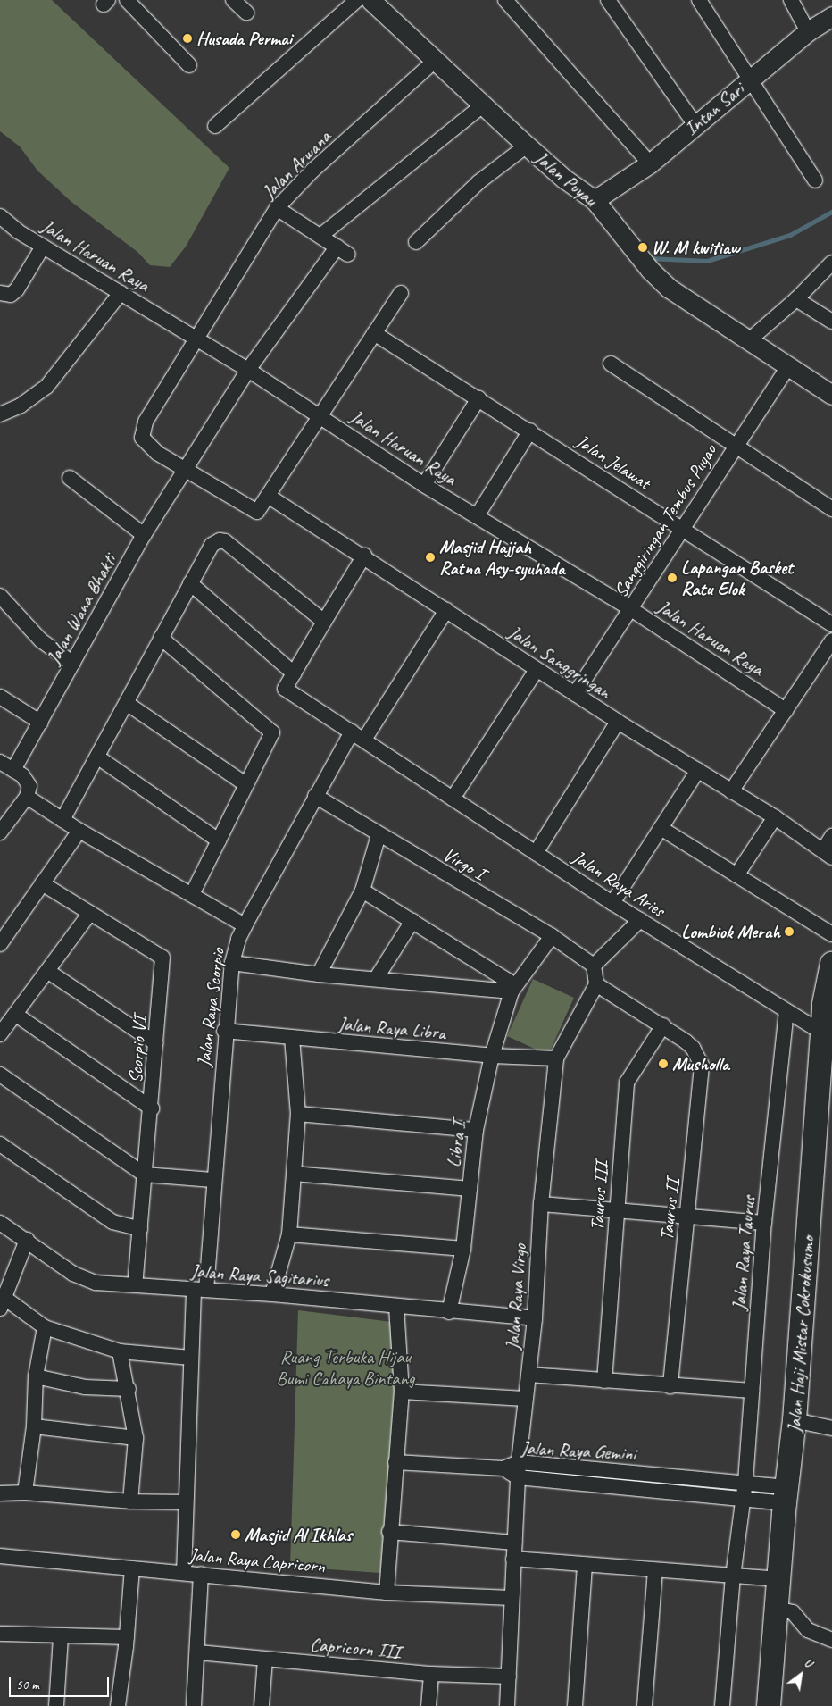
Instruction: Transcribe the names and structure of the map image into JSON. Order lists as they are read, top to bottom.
{
  "streets": {
    "main road": ["Jalan Haji Mistar Cokrokusumo"],
    "street": [
      "Intan Sari",
      "Jalan Arwana",
      "Jalan Puyau",
      "Jalan Haruan Raya",
      "Jalan Jelawat",
      "Sanggiringan Tembus Puyau",
      "Jalan Wana Bhakti",
      "Jalan Sanggringan",
      "Virgo I",
      "Jalan Raya Aries",
      "Jalan Raya Scorpio",
      "Jalan Raya Libra",
      "Scorpio VI",
      "Libra I",
      "Taurus III",
      "Taurus II",
      "Jalan Raya Taurus",
      "Jalan Raya Sagitarius",
      "Jalan Raya Virgo",
      "Jalan Raya Gemini",
      "Jalan Raya Capricorn",
      "Capricorn III"
    ]
  },
  "crossings": [
    ["Intan Sari", "Jalan Puyau"],
    ["Jalan Arwana", "Jalan Puyau"],
    ["Jalan Arwana", "Jalan Haruan Raya"],
    ["Jalan Arwana", "Jalan Wana Bhakti"],
    ["Jalan Puyau", "Sanggiringan Tembus Puyau"],
    ["Jalan Haruan Raya", "Sanggiringan Tembus Puyau"],
    ["Jalan Haruan Raya", "Jalan Wana Bhakti"],
    ["Jalan Jelawat", "Sanggiringan Tembus Puyau"],
    ["Sanggiringan Tembus Puyau", "Jalan Sanggringan"],
    ["Jalan Sanggringan", "Jalan Raya Scorpio"],
    ["Virgo I", "Jalan Raya Scorpio"],
    ["Virgo I", "Libra I"],
    ["Jalan Raya Aries", "Jalan Raya Scorpio"],
    ["Jalan Raya Aries", "Jalan Raya Taurus"],
    ["Jalan Raya Aries", "Jalan Haji Mistar Cokrokusumo"],
    ["Jalan Raya Scorpio", "Jalan Raya Libra"],
    ["Jalan Raya Scorpio", "Jalan Raya Sagitarius"],
    ["Jalan Raya Scorpio", "Jalan Raya Capricorn"],
    ["Jalan Raya Libra", "Libra I"],
    ["Jalan Raya Libra", "Jalan Raya Virgo"],
    ["Scorpio VI", "Jalan Raya Sagitarius"],
    ["Libra I", "Jalan Raya Sagitarius"],
    ["Taurus III", "Taurus II"],
    ["Taurus II", "Jalan Raya Virgo"],
    ["Jalan Raya Taurus", "Jalan Raya Gemini"],
    ["Jalan Raya Sagitarius", "Jalan Raya Virgo"],
    ["Jalan Raya Virgo", "Jalan Raya Gemini"],
    ["Jalan Raya Virgo", "Jalan Raya Capricorn"],
    ["Jalan Raya Virgo", "Capricorn III"],
    ["Jalan Haji Mistar Cokrokusumo", "Jalan Raya Gemini"]
  ],
  "parks": ["Ruang Terbuka Hijau Bumi Cahaya Bintang"],
  "places": [
    "Husada Permai",
    "W. M kwitiaw",
    "Masjid Hajjah Ratna Asy-syuhada",
    "Lapangan Basket Ratu Elok",
    "Lombiok Merah",
    "Musholla",
    "Masjid Al Ikhlas"
  ],
  "scale_bar": "50 m",
  "north": "top right"
}
